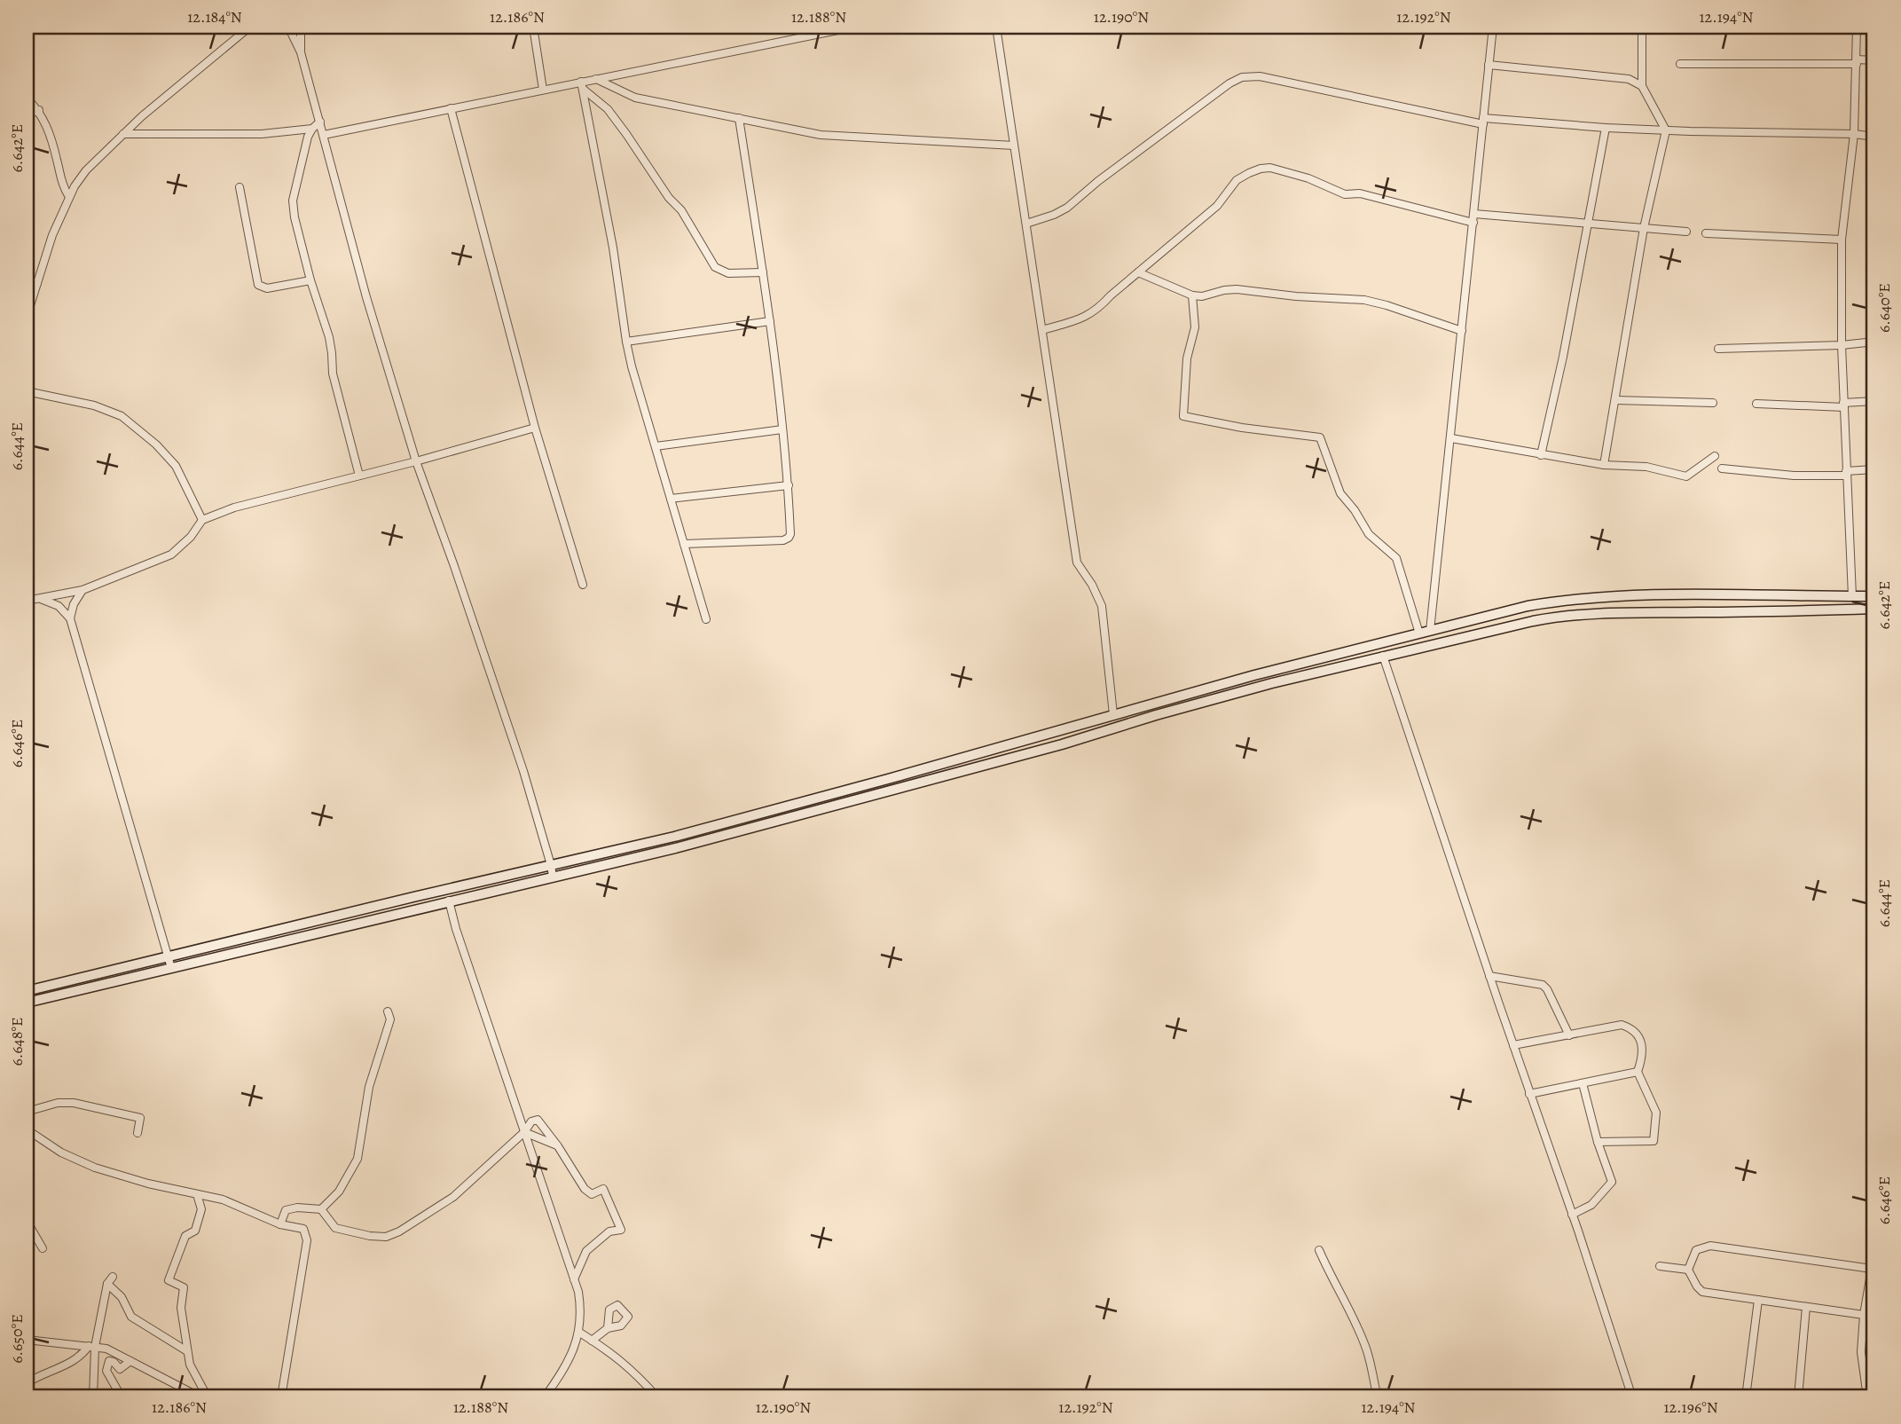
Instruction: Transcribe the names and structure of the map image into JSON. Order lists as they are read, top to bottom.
{
  "coordinates": [
    "12.184°N",
    "12.186°N",
    "12.188°N",
    "12.190°N",
    "12.192°N",
    "12.194°N",
    "6.642°E",
    "6.640°E",
    "6.644°E",
    "6.646°E",
    "6.648°E",
    "6.650°E",
    "12.196°N"
  ]
}
